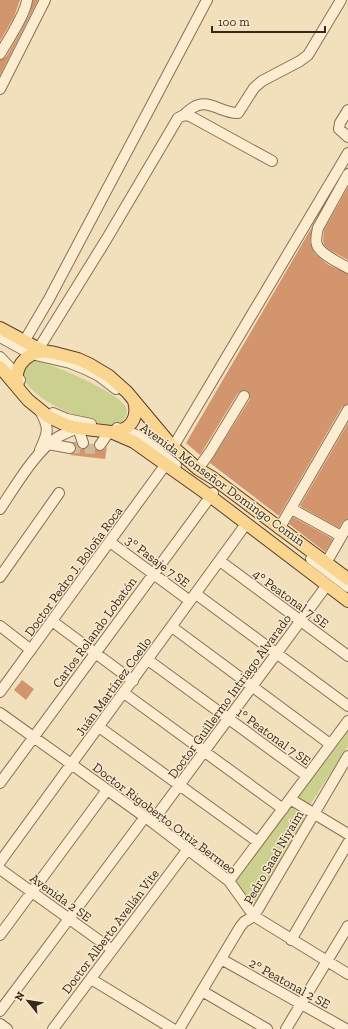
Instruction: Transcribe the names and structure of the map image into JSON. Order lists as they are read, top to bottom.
{
  "streets": {
    "main road": ["Avenida Monseñor Domingo Comin"],
    "street": [
      "3° Pasaje 7 SE",
      "Doctor Pedro J. Boloña Roca",
      "4° Peatonal 7 SE",
      "Carlos Rolando Lobatón",
      "Juán Martínez Coello",
      "Doctor Guillermo Intriago Alvarado",
      "1° Peatonal 7 SE",
      "Doctor Rigoberto Ortiz Bermeo",
      "Pedro Saad Niyaim",
      "Avenida 2 SE",
      "Doctor Alberto Avellán Vite",
      "2° Peatonal 2 SE"
    ]
  },
  "crossings": [
    ["Avenida Monseñor Domingo Comin", "Doctor Pedro J. Boloña Roca"],
    ["Avenida Monseñor Domingo Comin", "Carlos Rolando Lobatón"],
    ["Avenida Monseñor Domingo Comin", "Juán Martínez Coello"],
    ["Avenida Monseñor Domingo Comin", "Doctor Guillermo Intriago Alvarado"],
    ["3° Pasaje 7 SE", "Doctor Pedro J. Boloña Roca"],
    ["3° Pasaje 7 SE", "Carlos Rolando Lobatón"],
    ["3° Pasaje 7 SE", "Juán Martínez Coello"],
    ["3° Pasaje 7 SE", "Doctor Guillermo Intriago Alvarado"],
    ["4° Peatonal 7 SE", "Juán Martínez Coello"],
    ["4° Peatonal 7 SE", "Doctor Guillermo Intriago Alvarado"],
    ["Carlos Rolando Lobatón", "Doctor Rigoberto Ortiz Bermeo"],
    ["Juán Martínez Coello", "1° Peatonal 7 SE"],
    ["Juán Martínez Coello", "Doctor Rigoberto Ortiz Bermeo"],
    ["Doctor Guillermo Intriago Alvarado", "1° Peatonal 7 SE"],
    ["Doctor Guillermo Intriago Alvarado", "Doctor Rigoberto Ortiz Bermeo"],
    ["Doctor Guillermo Intriago Alvarado", "Avenida 2 SE"],
    ["1° Peatonal 7 SE", "Pedro Saad Niyaim"],
    ["Doctor Rigoberto Ortiz Bermeo", "Pedro Saad Niyaim"],
    ["Doctor Rigoberto Ortiz Bermeo", "Doctor Alberto Avellán Vite"],
    ["Pedro Saad Niyaim", "2° Peatonal 2 SE"]
  ],
  "scale_bar": "100 m",
  "north": "top left"
}
